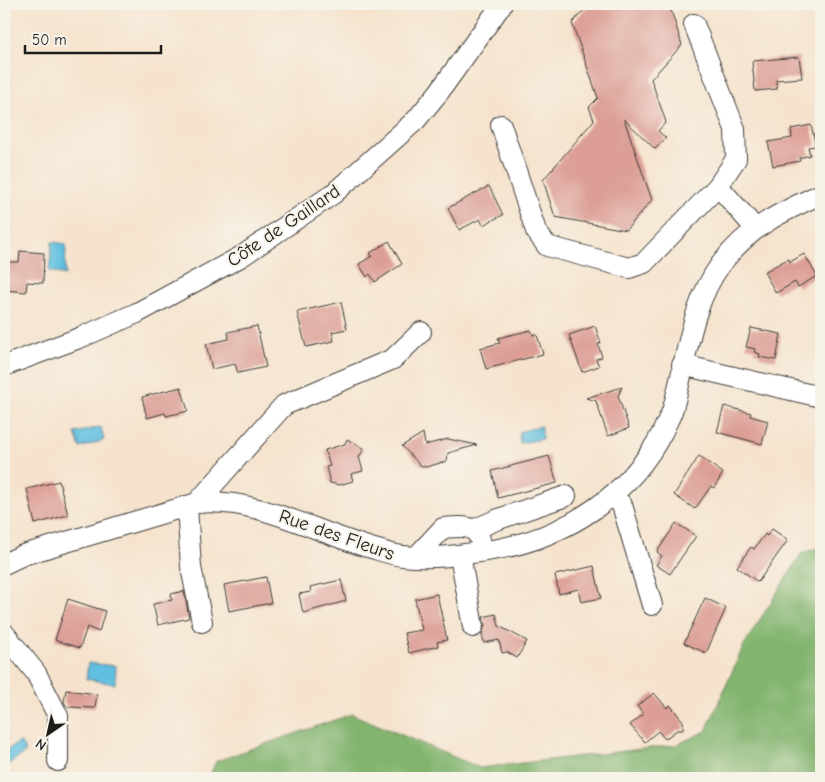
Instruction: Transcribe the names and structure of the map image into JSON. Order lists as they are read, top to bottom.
{
  "streets": {
    "street": ["Côte de Gaillard", "Rue des Fleurs"]
  },
  "scale_bar": "50 m",
  "north": "bottom left"
}
